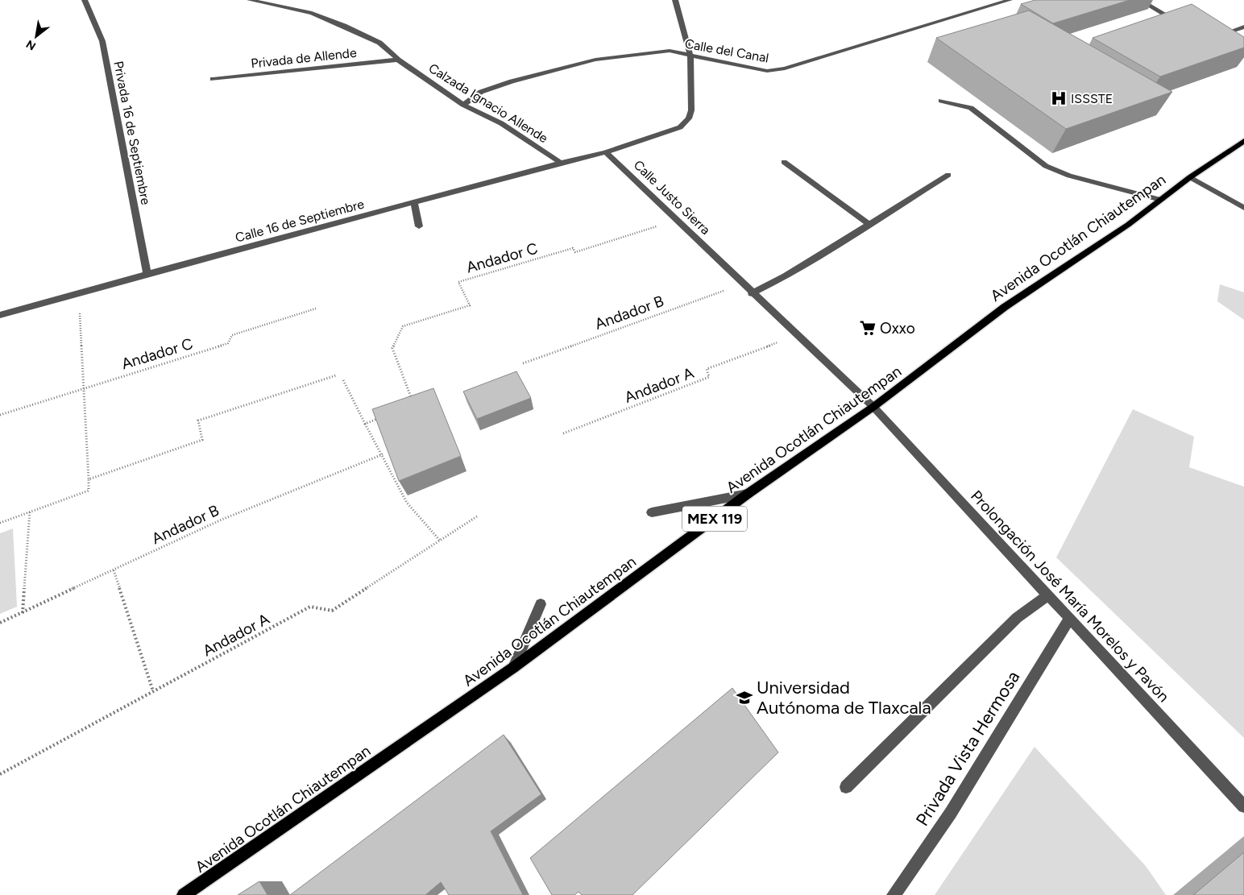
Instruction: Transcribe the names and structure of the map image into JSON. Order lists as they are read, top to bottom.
{
  "streets": {
    "main road": ["Avenida Ocotlán Chiautempan", "MEX 119"],
    "street": [
      "Calle del Canal",
      "Privada de Allende",
      "Calzada Ignacio Allende",
      "Privada 16 de Septiembre",
      "Calle Justo Sierra",
      "Calle 16 de Septiembre",
      "Prolongación José María Morelos y Pavón",
      "Privada Vista Hermosa"
    ],
    "path": ["Andador C", "Andador B", "Andador A"]
  },
  "crossings": [
    ["Calle del Canal", "Calzada Ignacio Allende"],
    ["Calle del Canal", "Calle Justo Sierra"],
    ["Privada de Allende", "Calzada Ignacio Allende"],
    ["Calzada Ignacio Allende", "Calle 16 de Septiembre"],
    ["Privada 16 de Septiembre", "Calle 16 de Septiembre"],
    ["Calle Justo Sierra", "Calle 16 de Septiembre"],
    ["Calle Justo Sierra", "Avenida Ocotlán Chiautempan"],
    ["Calle Justo Sierra", "Andador C"],
    ["Calle Justo Sierra", "Andador B"],
    ["Calle Justo Sierra", "Andador A"],
    ["Calle Justo Sierra", "Prolongación José María Morelos y Pavón"],
    ["Avenida Ocotlán Chiautempan", "Prolongación José María Morelos y Pavón"],
    ["Prolongación José María Morelos y Pavón", "Privada Vista Hermosa"]
  ],
  "places": {
    "hospital": ["ISSSTE"],
    "supermarket": ["Oxxo"],
    "school or university": ["Universidad Autónoma de Tlaxcala"]
  },
  "north": "bottom left"
}
